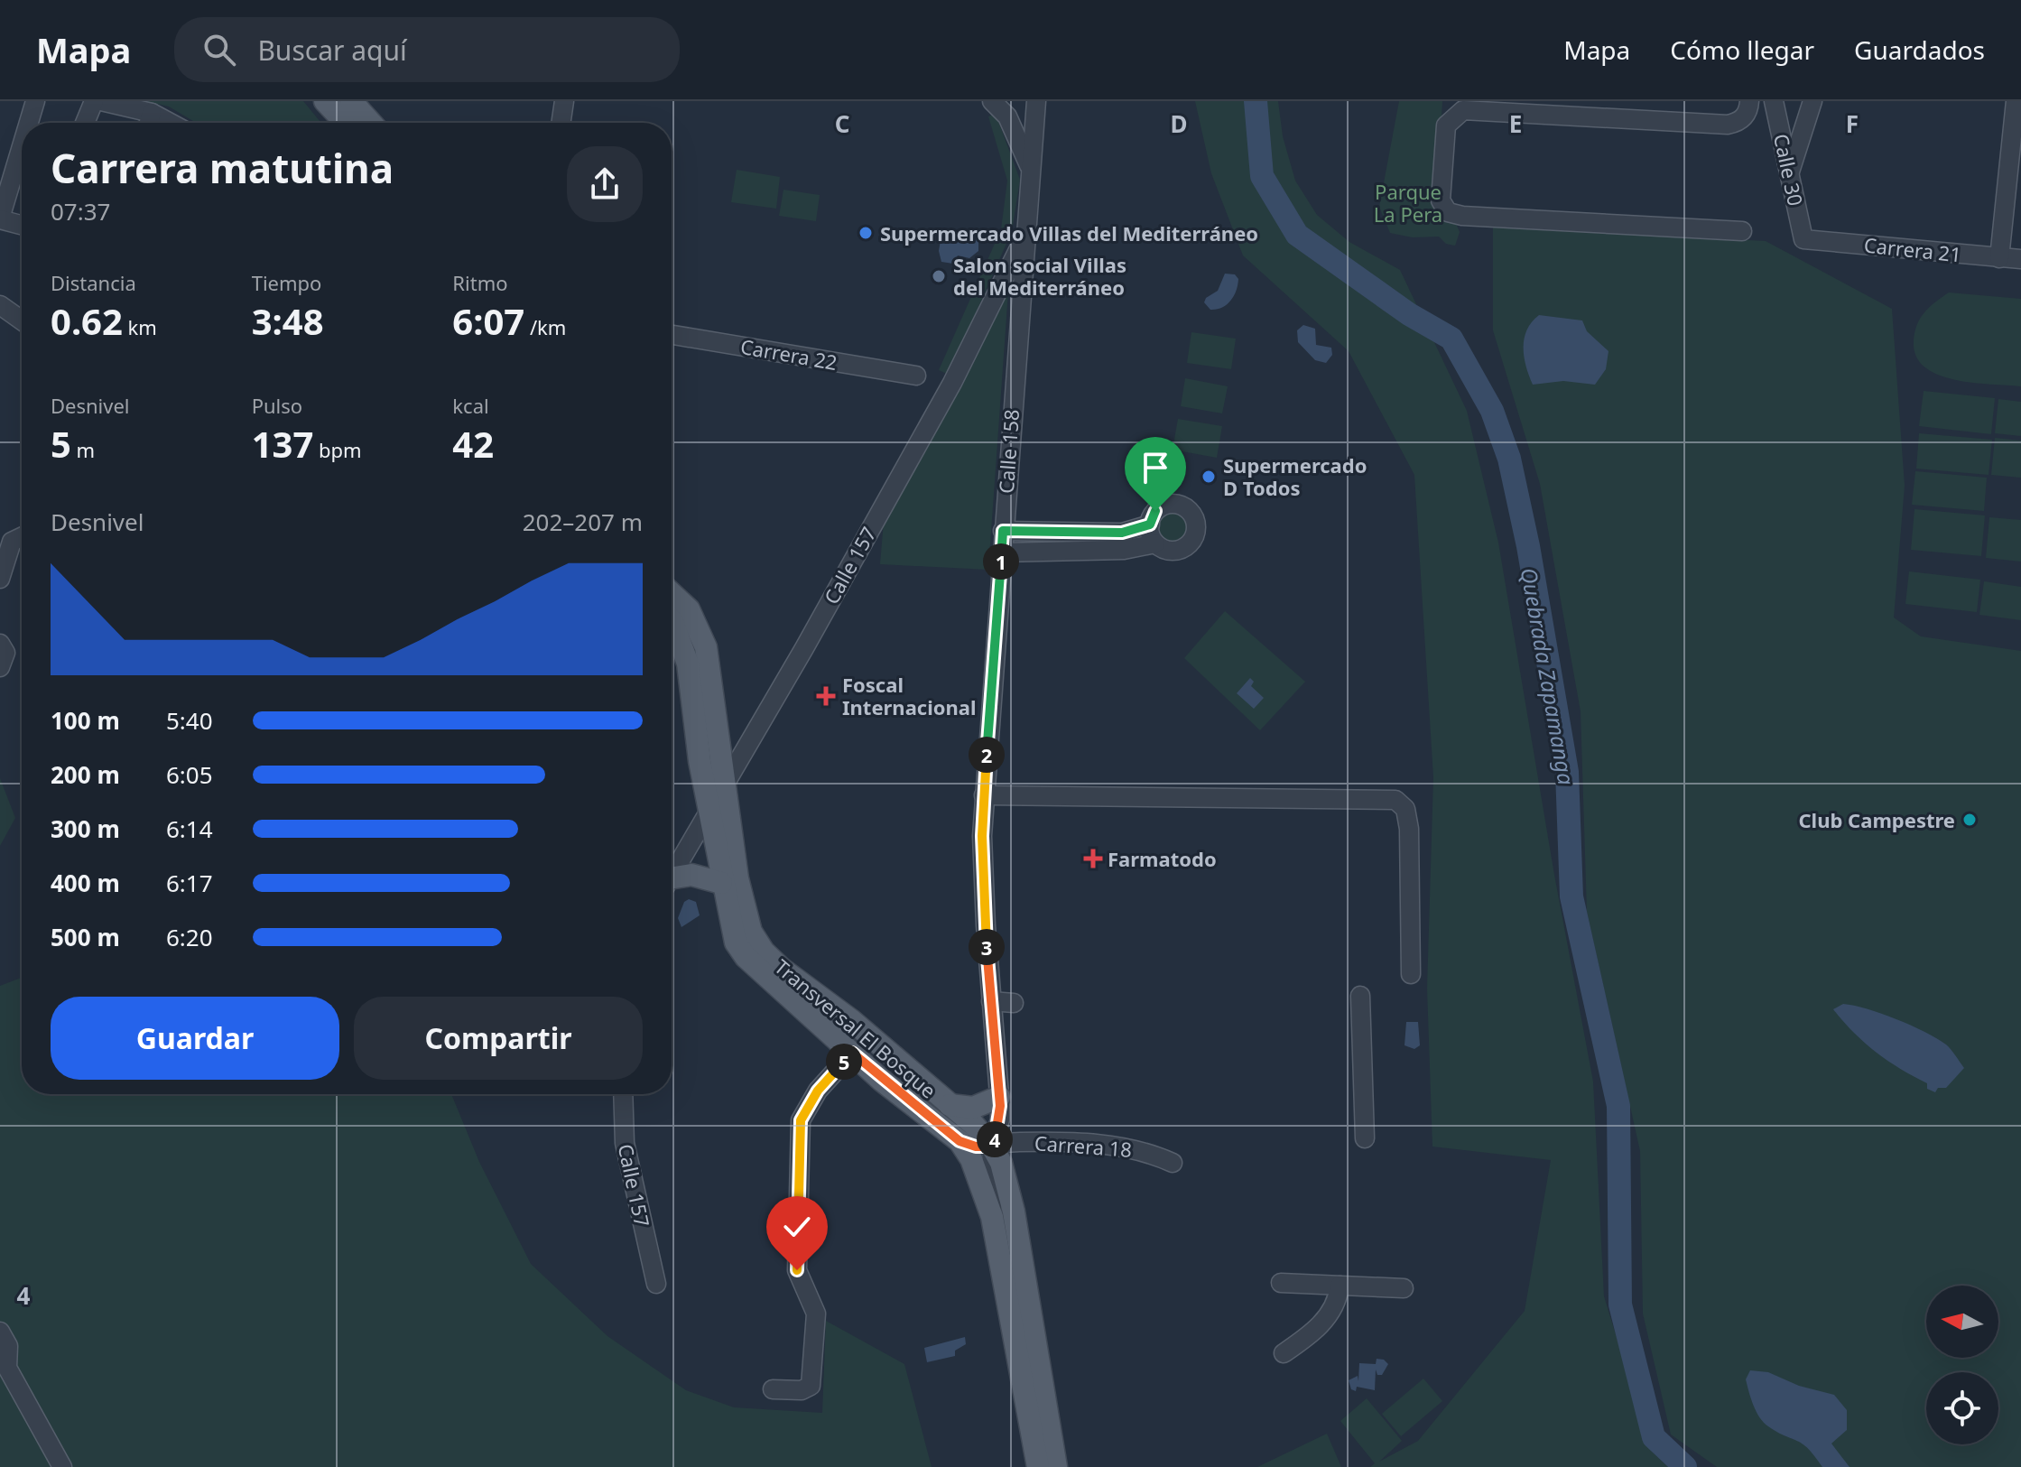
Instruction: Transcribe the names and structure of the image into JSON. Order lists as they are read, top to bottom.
{
  "streets": {
    "main road": ["Transversal El Bosque"],
    "street": [
      "Calle 30",
      "Carrera 21",
      "Carrera 22",
      "Calle 158",
      "Calle 157",
      "Carrera 18"
    ]
  },
  "crossings": [
    ["Calle 30", "Carrera 21"],
    ["Calle 158", "Calle 157"],
    ["Calle 158", "Transversal El Bosque"],
    ["Calle 158", "Carrera 18"],
    ["Calle 157", "Transversal El Bosque"],
    ["Transversal El Bosque", "Carrera 18"]
  ],
  "water": ["Quebrada Zapamanga"],
  "parks": ["Parque La Pera"],
  "places": {
    "other": [
      "Supermercado Villas del Mediterráneo",
      "Salon social Villas del Mediterráneo",
      "Supermercado D Todos",
      "Club Campestre"
    ],
    "health": ["Foscal Internacional", "Farmatodo"]
  },
  "north": "left",
  "page": {
    "header": "Mapa",
    "search": "Buscar aquí",
    "nav": ["Mapa", "Cómo llegar", "Guardados"],
    "heading": ["Carrera matutina", "07:37"],
    "stats": [
      ["Distancia", "0.62 km"],
      ["Tiempo", "3:48"],
      ["Ritmo", "6:07 /km"],
      ["Desnivel", "5 m"],
      ["Pulso", "137 bpm"],
      ["kcal", "42"]
    ],
    "chart": ["Desnivel", "202–207 m"],
    "pins": [
      "1",
      "2",
      "3",
      "5",
      "4"
    ],
    "list": [
      {
        "name": "100 m",
        "note": "5:40"
      },
      {
        "name": "200 m",
        "note": "6:05"
      },
      {
        "name": "300 m",
        "note": "6:14"
      },
      {
        "name": "400 m",
        "note": "6:17"
      },
      {
        "name": "500 m",
        "note": "6:20"
      }
    ],
    "buttons": ["Guardar", "Compartir"]
  },
  "grid": {
    "columns": [
      "C",
      "D",
      "E",
      "F"
    ],
    "rows": ["4"]
  }
}
